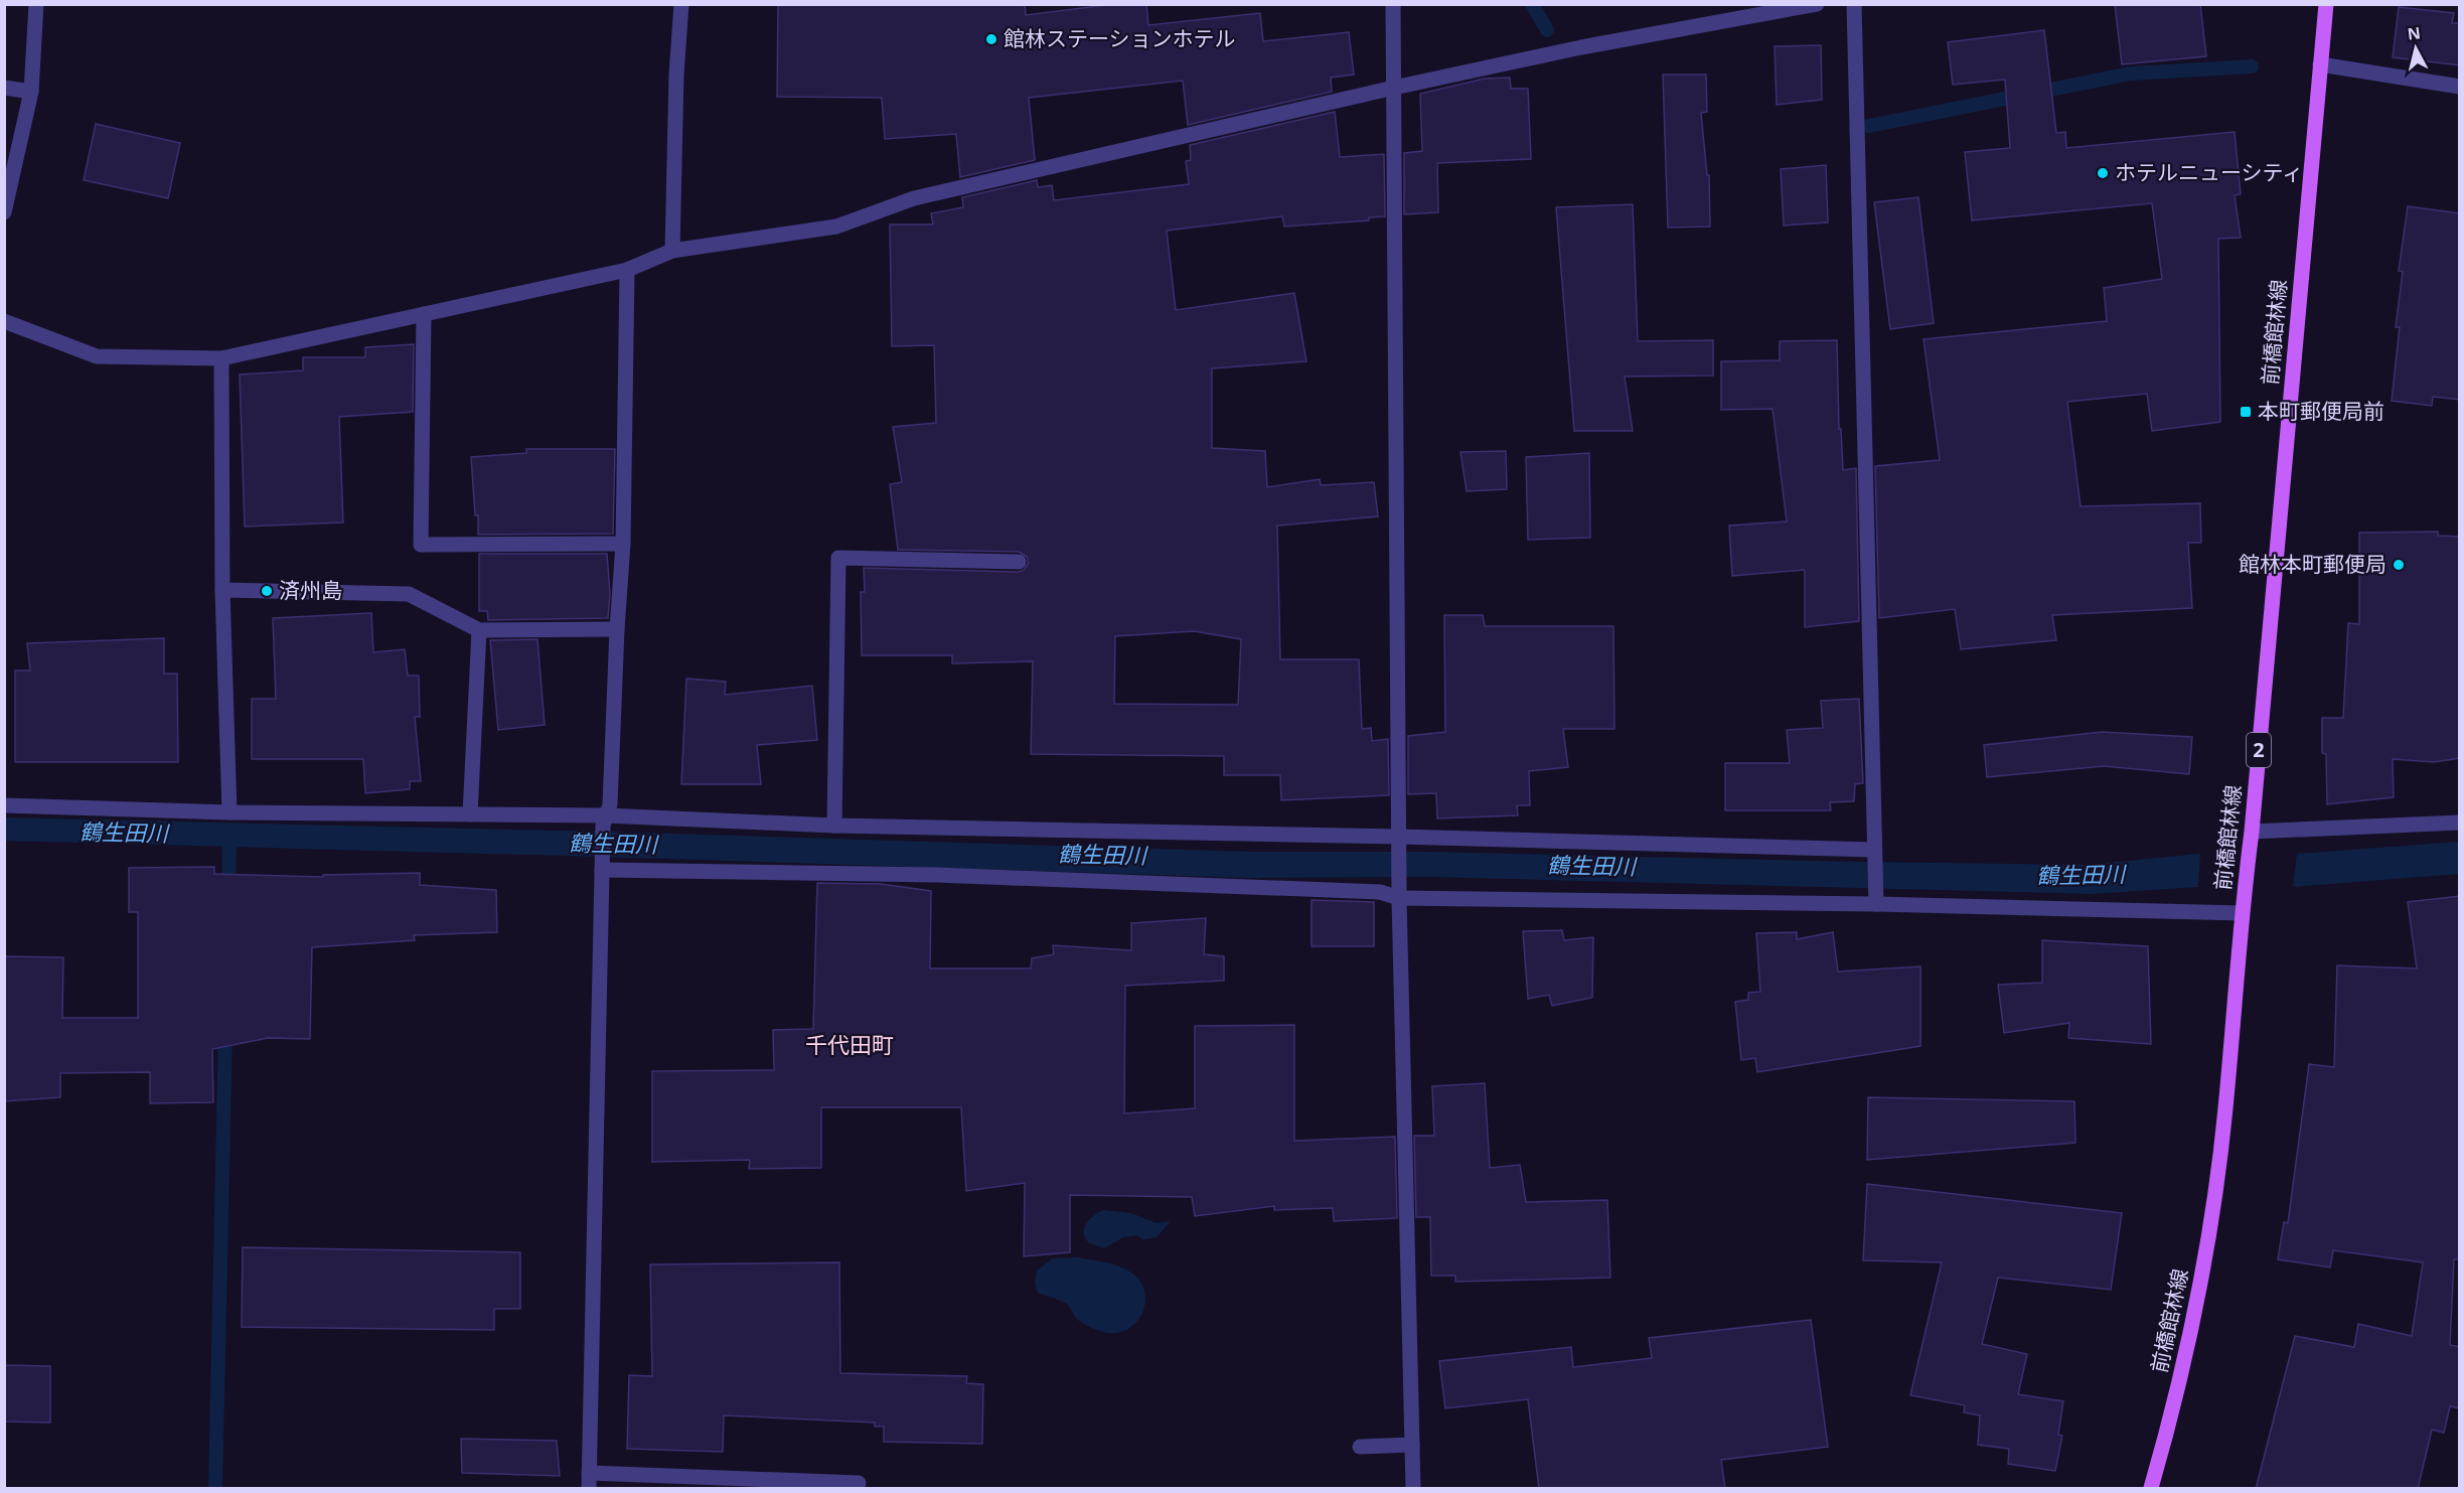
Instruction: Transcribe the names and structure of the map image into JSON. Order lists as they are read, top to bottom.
{
  "streets": {
    "main road": ["前橋館林線", "2"]
  },
  "districts": ["千代田町"],
  "water": ["鶴生田川"],
  "places": {
    "other": [
      "館林ステーションホテル",
      "ホテルニューシティ",
      "館林本町郵便局",
      "済州島"
    ],
    "transit": ["本町郵便局前"]
  },
  "north": "top"
}
